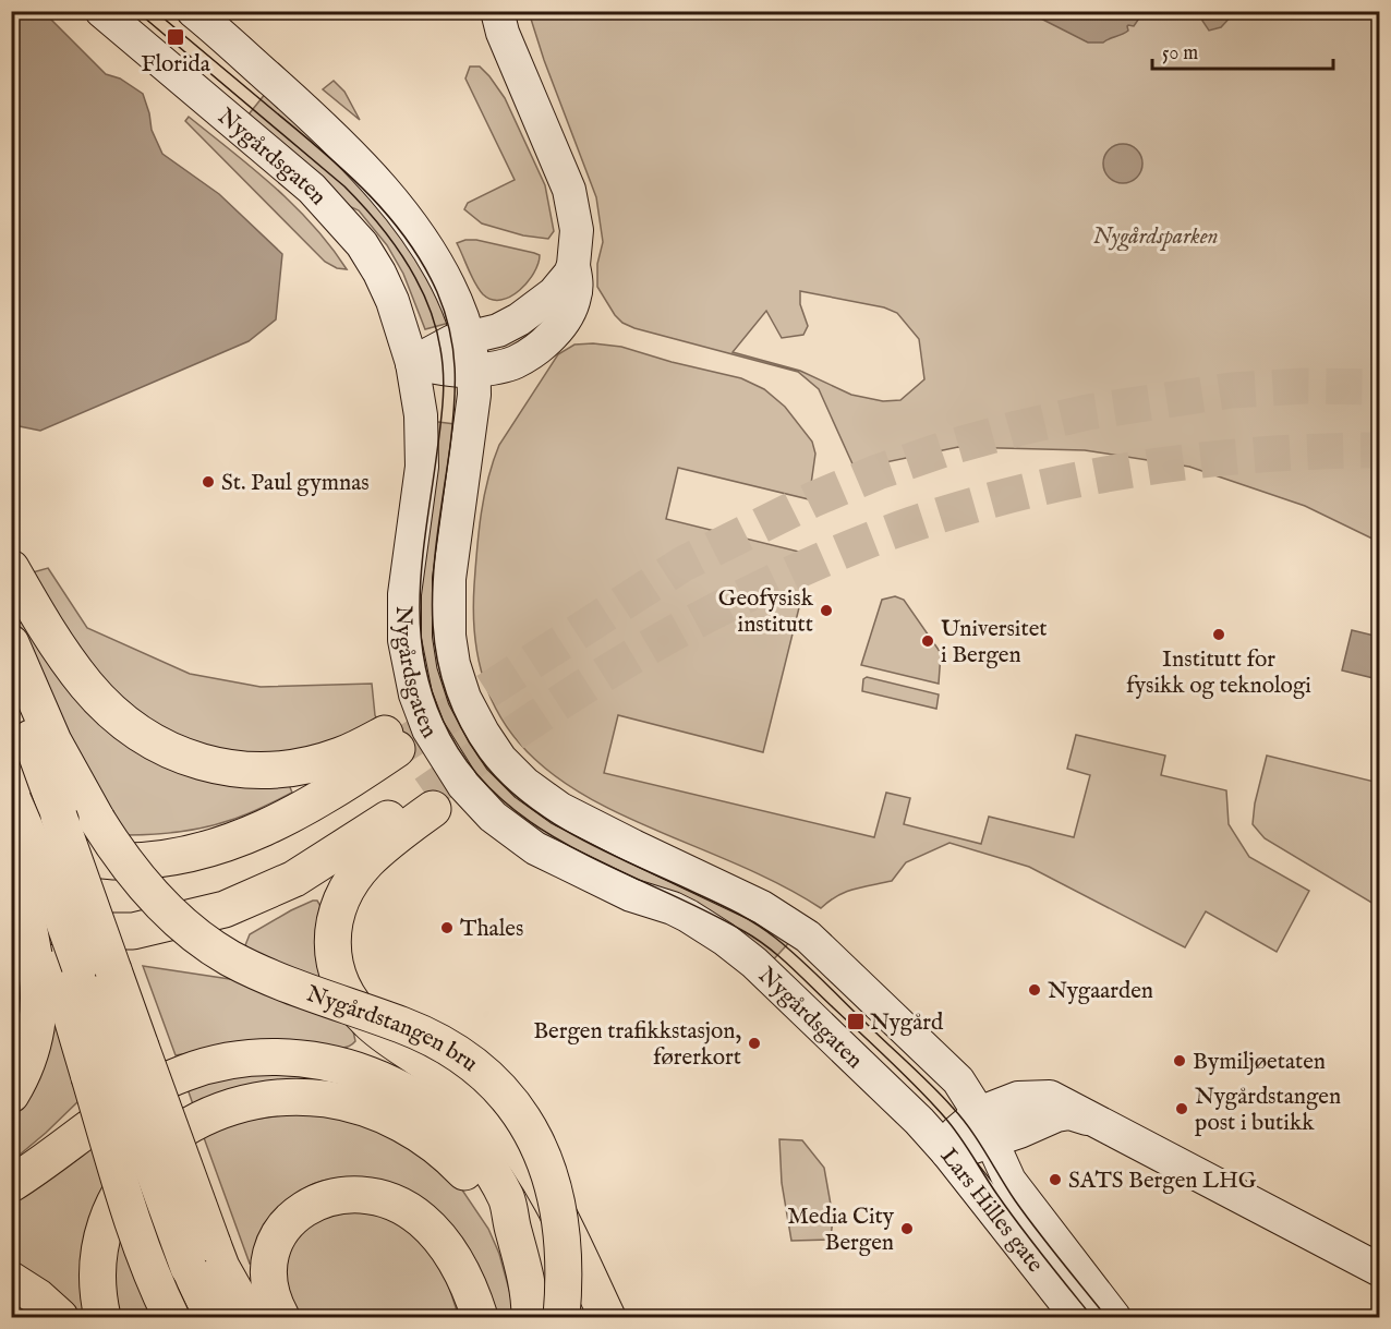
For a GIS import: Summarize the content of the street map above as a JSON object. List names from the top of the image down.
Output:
{
  "streets": {
    "highway": ["Nygårdstangen bru"],
    "main road": ["Nygårdsgaten", "Lars Hilles gate"]
  },
  "crossings": [
    ["Nygårdsgaten", "Lars Hilles gate"]
  ],
  "parks": ["Nygårdsparken"],
  "places": {
    "transit": ["Florida", "Nygård"],
    "other": [
      "St. Paul gymnas",
      "Geofysisk institutt",
      "Institutt for fysikk og teknologi",
      "Universitet i Bergen",
      "Thales",
      "Nygaarden",
      "Bergen trafikkstasjon, førerkort",
      "Bymiljøetaten",
      "Nygårdstangen post i butikk",
      "SATS Bergen LHG",
      "Media City Bergen"
    ]
  },
  "scale_bar": "50 m"
}
